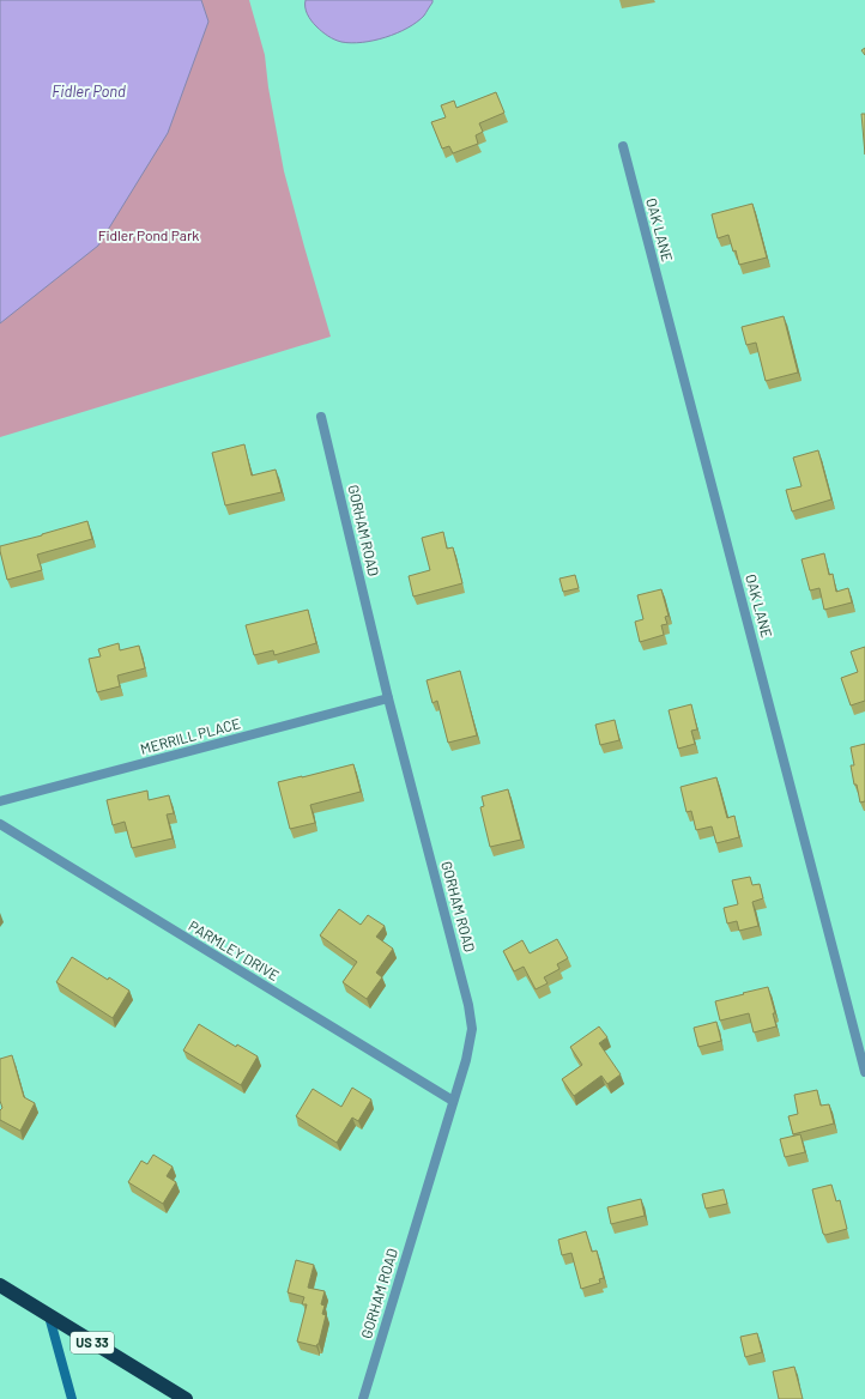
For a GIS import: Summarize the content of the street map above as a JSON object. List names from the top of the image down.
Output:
{
  "streets": {
    "highway": ["US 33"],
    "street": [
      "OAK LANE",
      "GORHAM ROAD",
      "MERRILL PLACE",
      "PARMLEY DRIVE"
    ]
  },
  "crossings": [
    ["GORHAM ROAD", "MERRILL PLACE"],
    ["GORHAM ROAD", "PARMLEY DRIVE"]
  ],
  "water": ["Fidler Pond"],
  "parks": ["Fidler Pond Park"]
}
